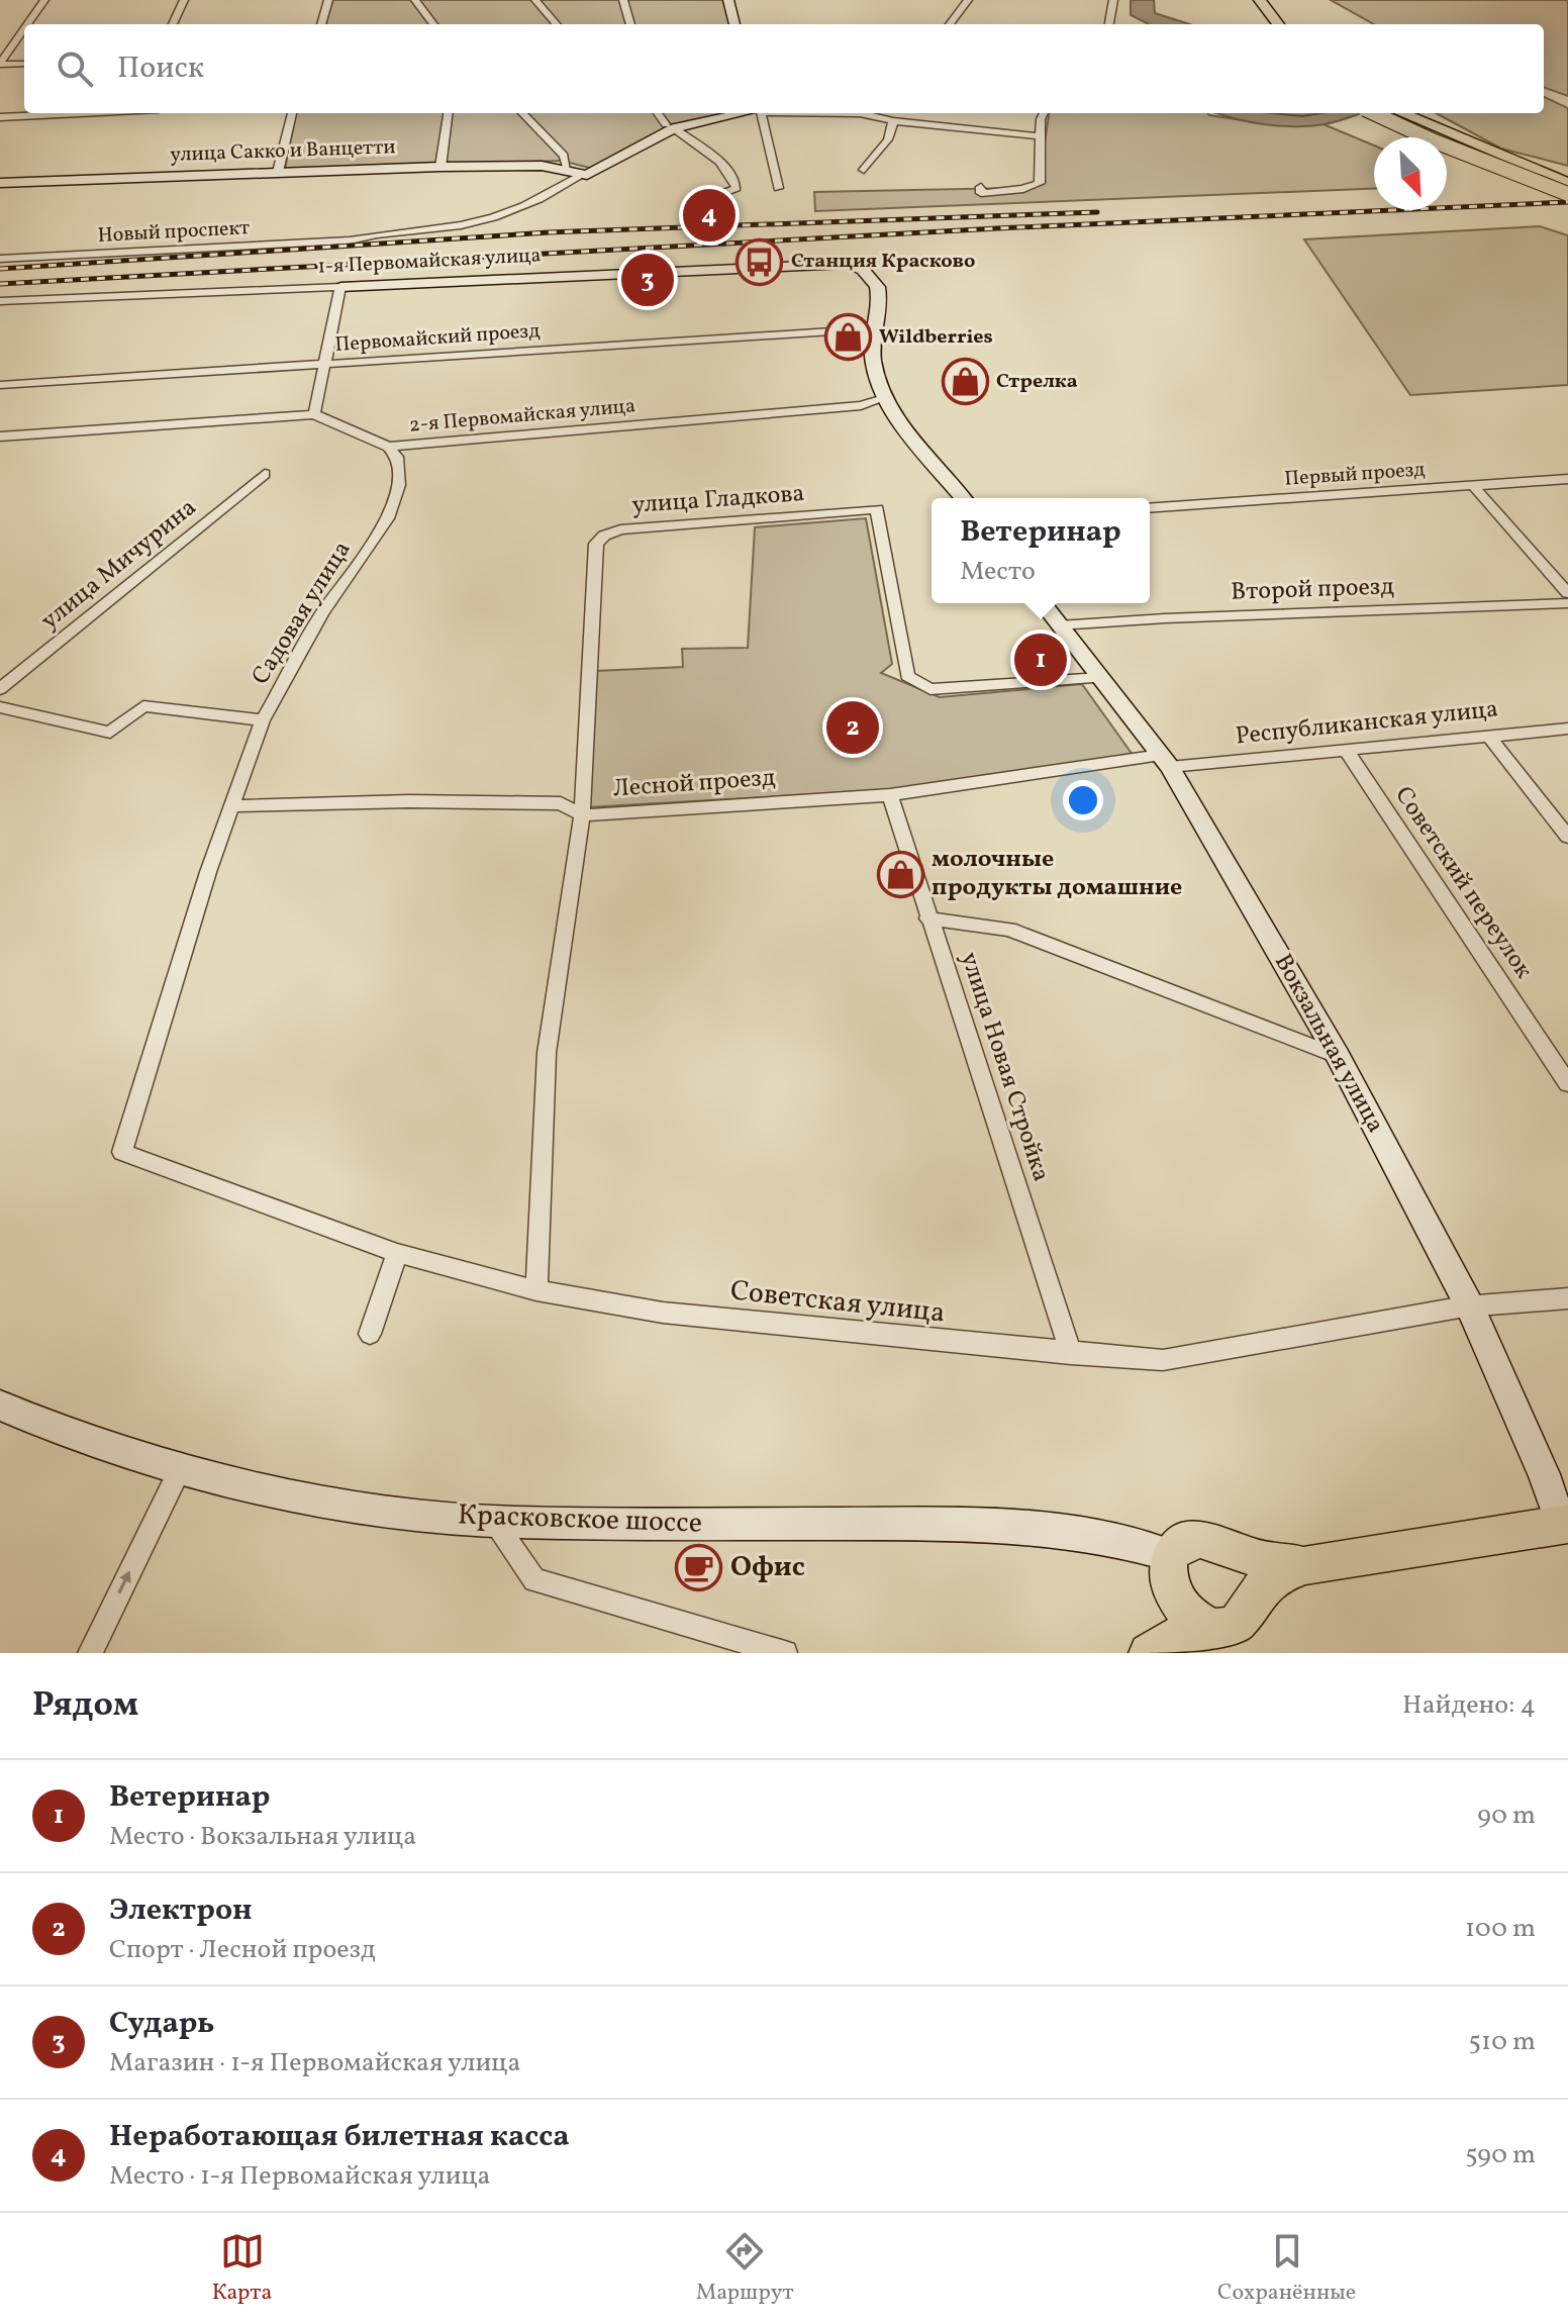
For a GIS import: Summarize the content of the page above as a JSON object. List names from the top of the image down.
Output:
{
  "streets": {
    "street": [
      "улица Сакко и Ванцетти",
      "Новый проспект",
      "1-я Первомайская улица",
      "Первомайский проезд",
      "2-я Первомайская улица",
      "Первый проезд",
      "улица Гладкова",
      "улица Мичурина",
      "Второй проезд",
      "Садовая улица",
      "Республиканская улица",
      "Лесной проезд",
      "Советский переулок",
      "Вокзальная улица",
      "улица Новая Стройка",
      "Советская улица",
      "Красковское шоссе"
    ]
  },
  "crossings": [
    ["1-я Первомайская улица", "Первомайский проезд"],
    ["2-я Первомайская улица", "Садовая улица"],
    ["улица Гладкова", "Лесной проезд"],
    ["улица Гладкова", "Вокзальная улица"],
    ["Второй проезд", "Вокзальная улица"],
    ["Садовая улица", "Лесной проезд"],
    ["Садовая улица", "Советская улица"],
    ["Республиканская улица", "Лесной проезд"],
    ["Республиканская улица", "Советский переулок"],
    ["Республиканская улица", "Вокзальная улица"],
    ["Лесной проезд", "Вокзальная улица"],
    ["Лесной проезд", "улица Новая Стройка"],
    ["Вокзальная улица", "Советская улица"],
    ["улица Новая Стройка", "Советская улица"]
  ],
  "places": {
    "bus stop": ["Станция Красково"],
    "shop": ["Wildberries", "Стрелка", "молочные продукты домашние"],
    "cafe": ["Офис"]
  },
  "north": "bottom right",
  "page": {
    "search": "Поиск",
    "pins": [
      "4",
      "3",
      "1",
      "2"
    ],
    "popup": ["Ветеринар", "Место"],
    "heading": ["Рядом", "Найдено: 4"],
    "list": [
      {
        "mark": "1",
        "name": "Ветеринар",
        "note": "Место · Вокзальная улица",
        "value": "90 m"
      },
      {
        "mark": "2",
        "name": "Электрон",
        "note": "Спорт · Лесной проезд",
        "value": "100 m"
      },
      {
        "mark": "3",
        "name": "Сударь",
        "note": "Магазин · 1-я Первомайская улица",
        "value": "510 m"
      },
      {
        "mark": "4",
        "name": "Неработающая билетная касса",
        "note": "Место · 1-я Первомайская улица",
        "value": "590 m"
      }
    ],
    "nav": ["Карта", "Маршрут", "Сохранённые"]
  }
}
